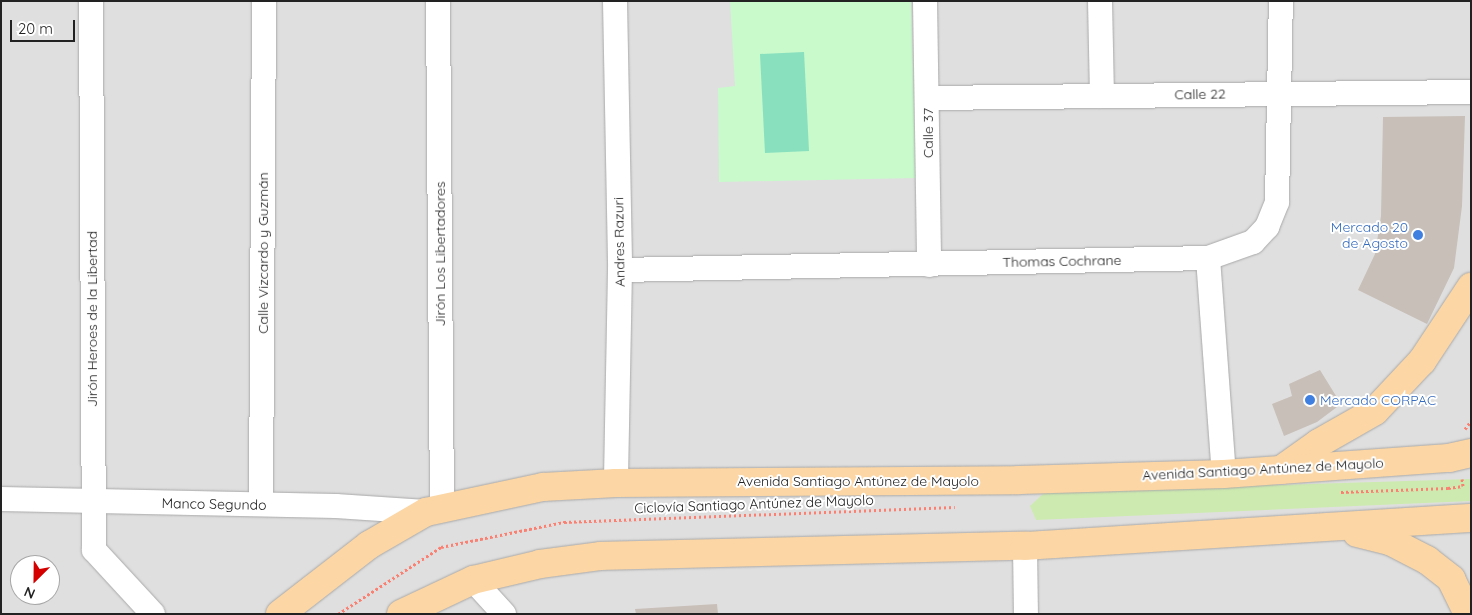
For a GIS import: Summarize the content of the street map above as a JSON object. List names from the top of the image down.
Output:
{
  "streets": {
    "main road": ["Avenida Santiago Antúnez de Mayolo"],
    "street": [
      "Calle 22",
      "Calle 37",
      "Andres Razuri",
      "Calle Vizcardo y Guzmán",
      "Jirón Los Libertadores",
      "Thomas Cochrane",
      "Jirón Heroes de la Libertad",
      "Manco Segundo"
    ],
    "path": ["Ciclovía Santiago Antúnez de Mayolo"]
  },
  "crossings": [
    ["Calle 22", "Calle 37"],
    ["Calle 22", "Thomas Cochrane"],
    ["Calle 37", "Thomas Cochrane"],
    ["Andres Razuri", "Thomas Cochrane"],
    ["Andres Razuri", "Avenida Santiago Antúnez de Mayolo"],
    ["Calle Vizcardo y Guzmán", "Manco Segundo"],
    ["Jirón Los Libertadores", "Avenida Santiago Antúnez de Mayolo"],
    ["Jirón Los Libertadores", "Manco Segundo"],
    ["Jirón Heroes de la Libertad", "Manco Segundo"],
    ["Avenida Santiago Antúnez de Mayolo", "Manco Segundo"]
  ],
  "places": ["Mercado 20 de Agosto", "Mercado CORPAC"],
  "scale_bar": "20 m",
  "north": "bottom left"
}
